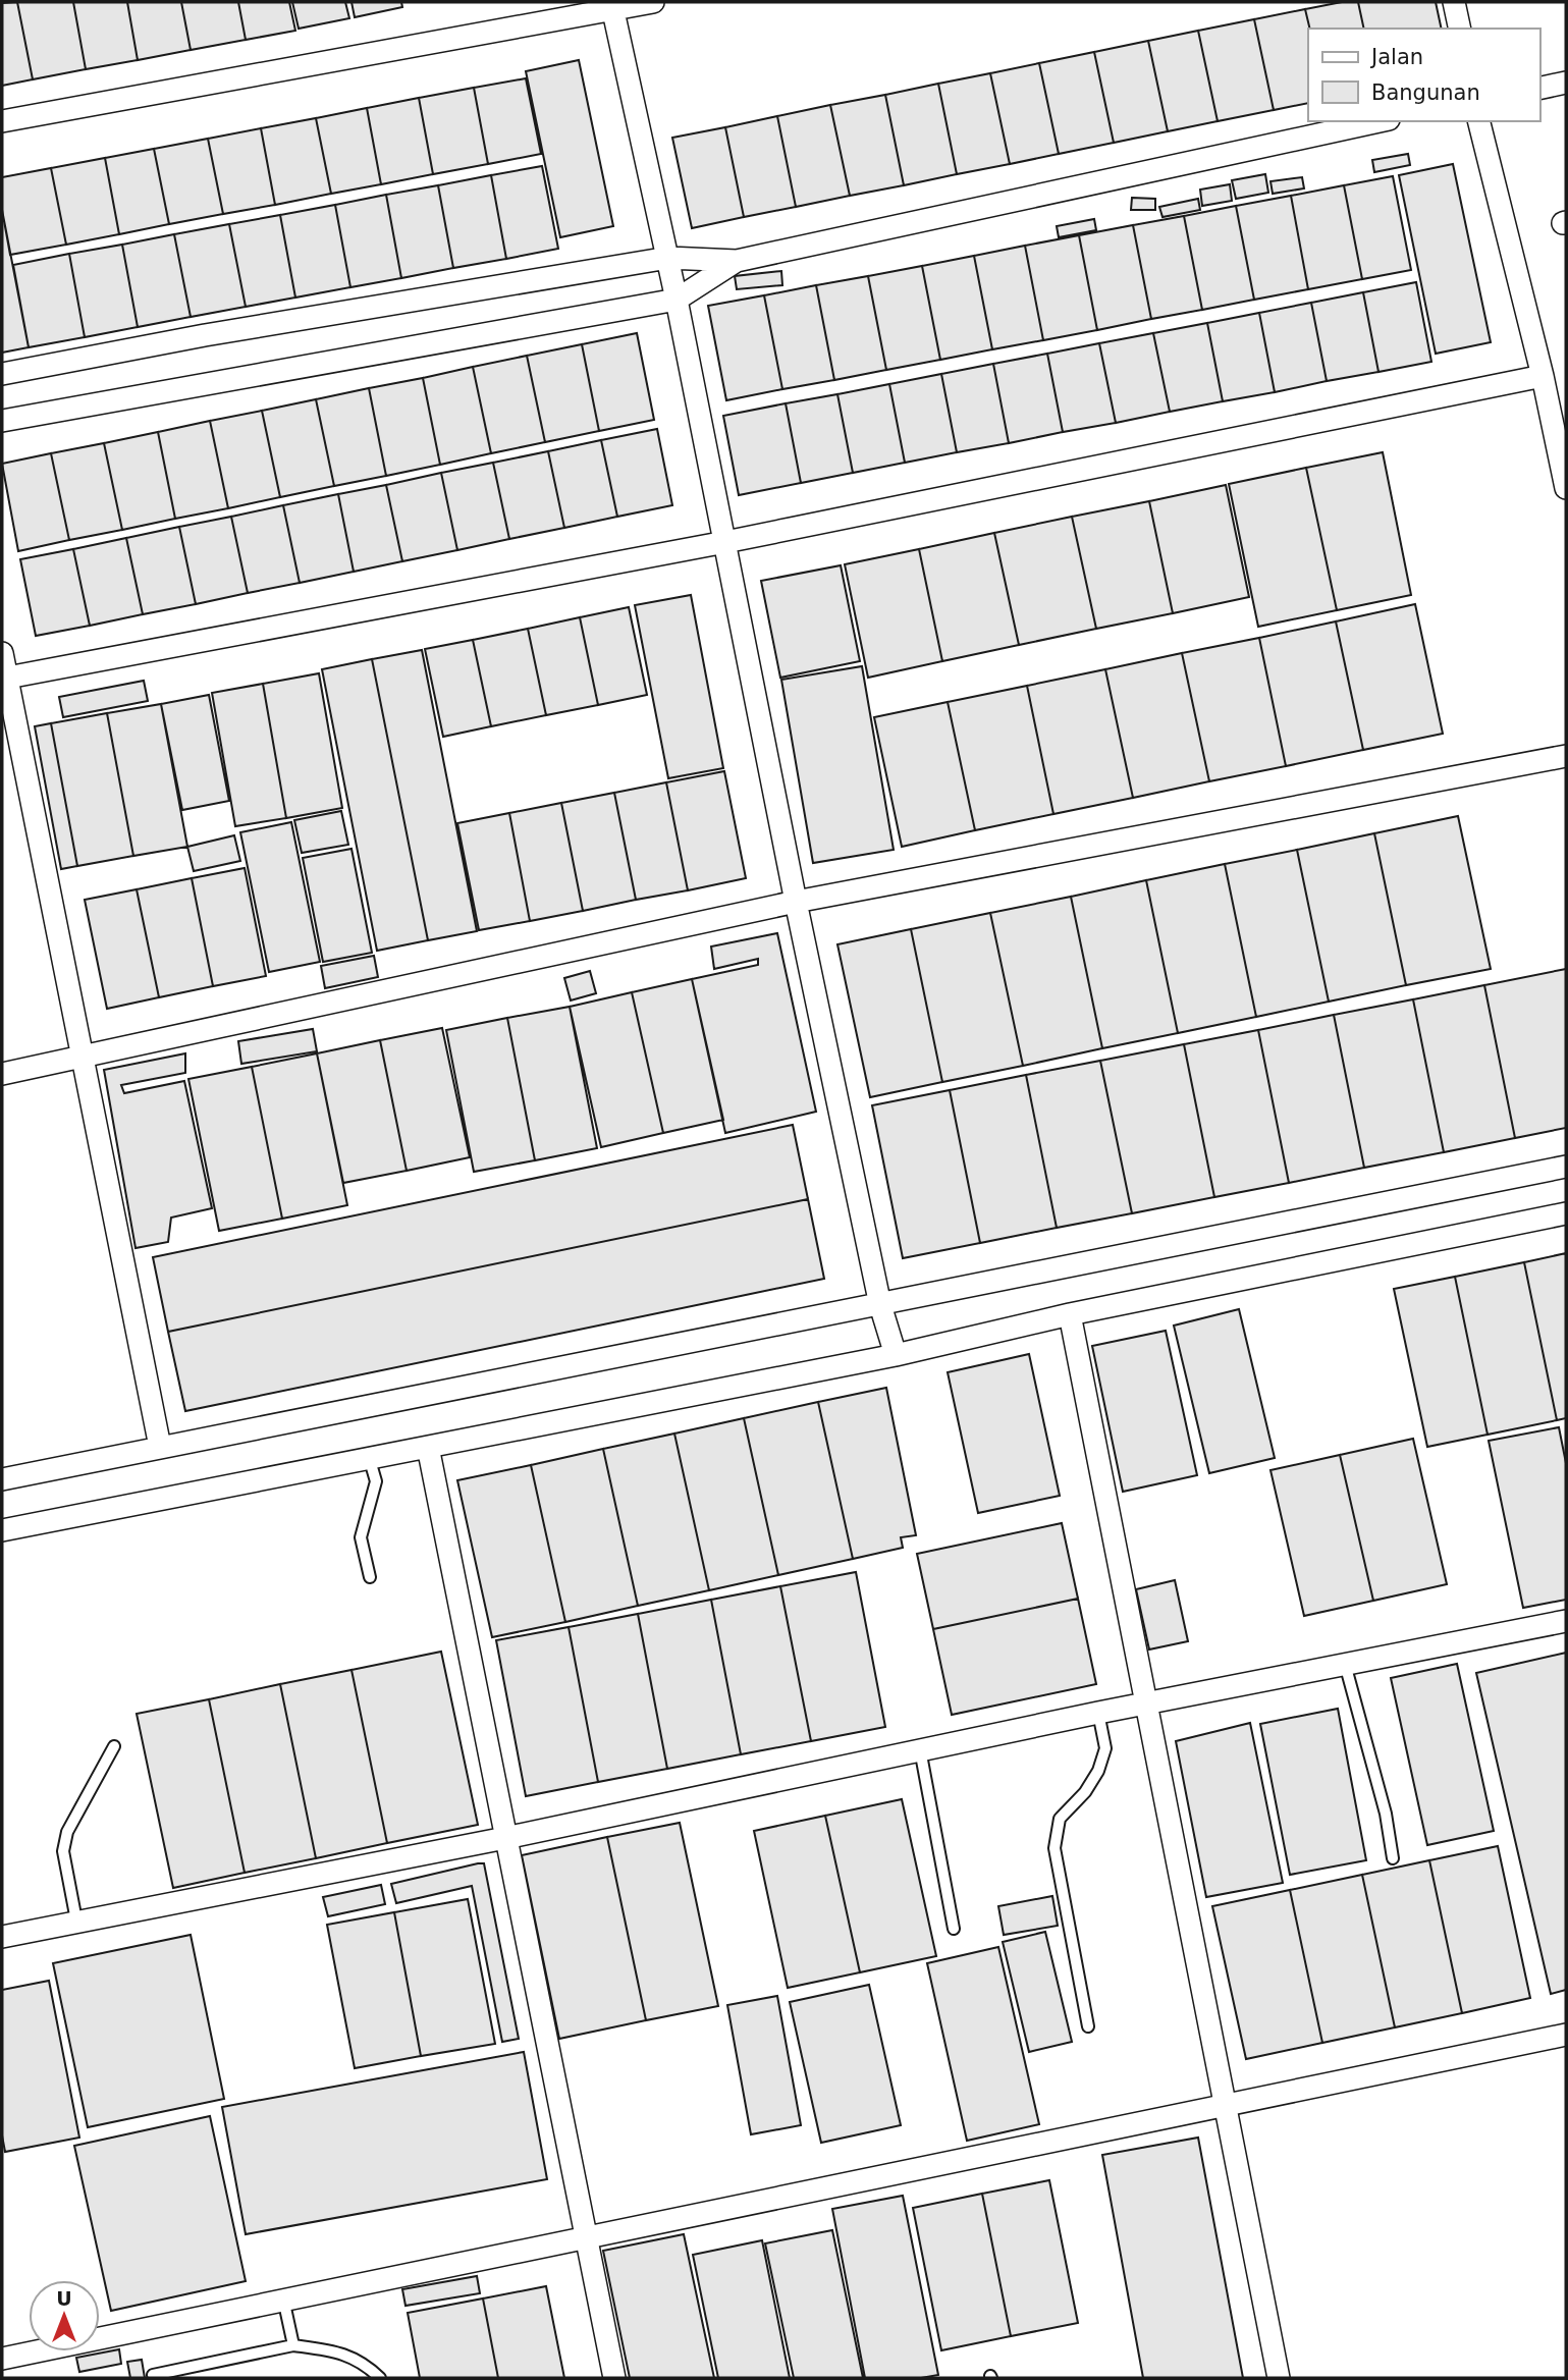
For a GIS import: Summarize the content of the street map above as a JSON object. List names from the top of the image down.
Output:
{
  "legend": ["Jalan", "Bangunan"],
  "north": "top"
}
